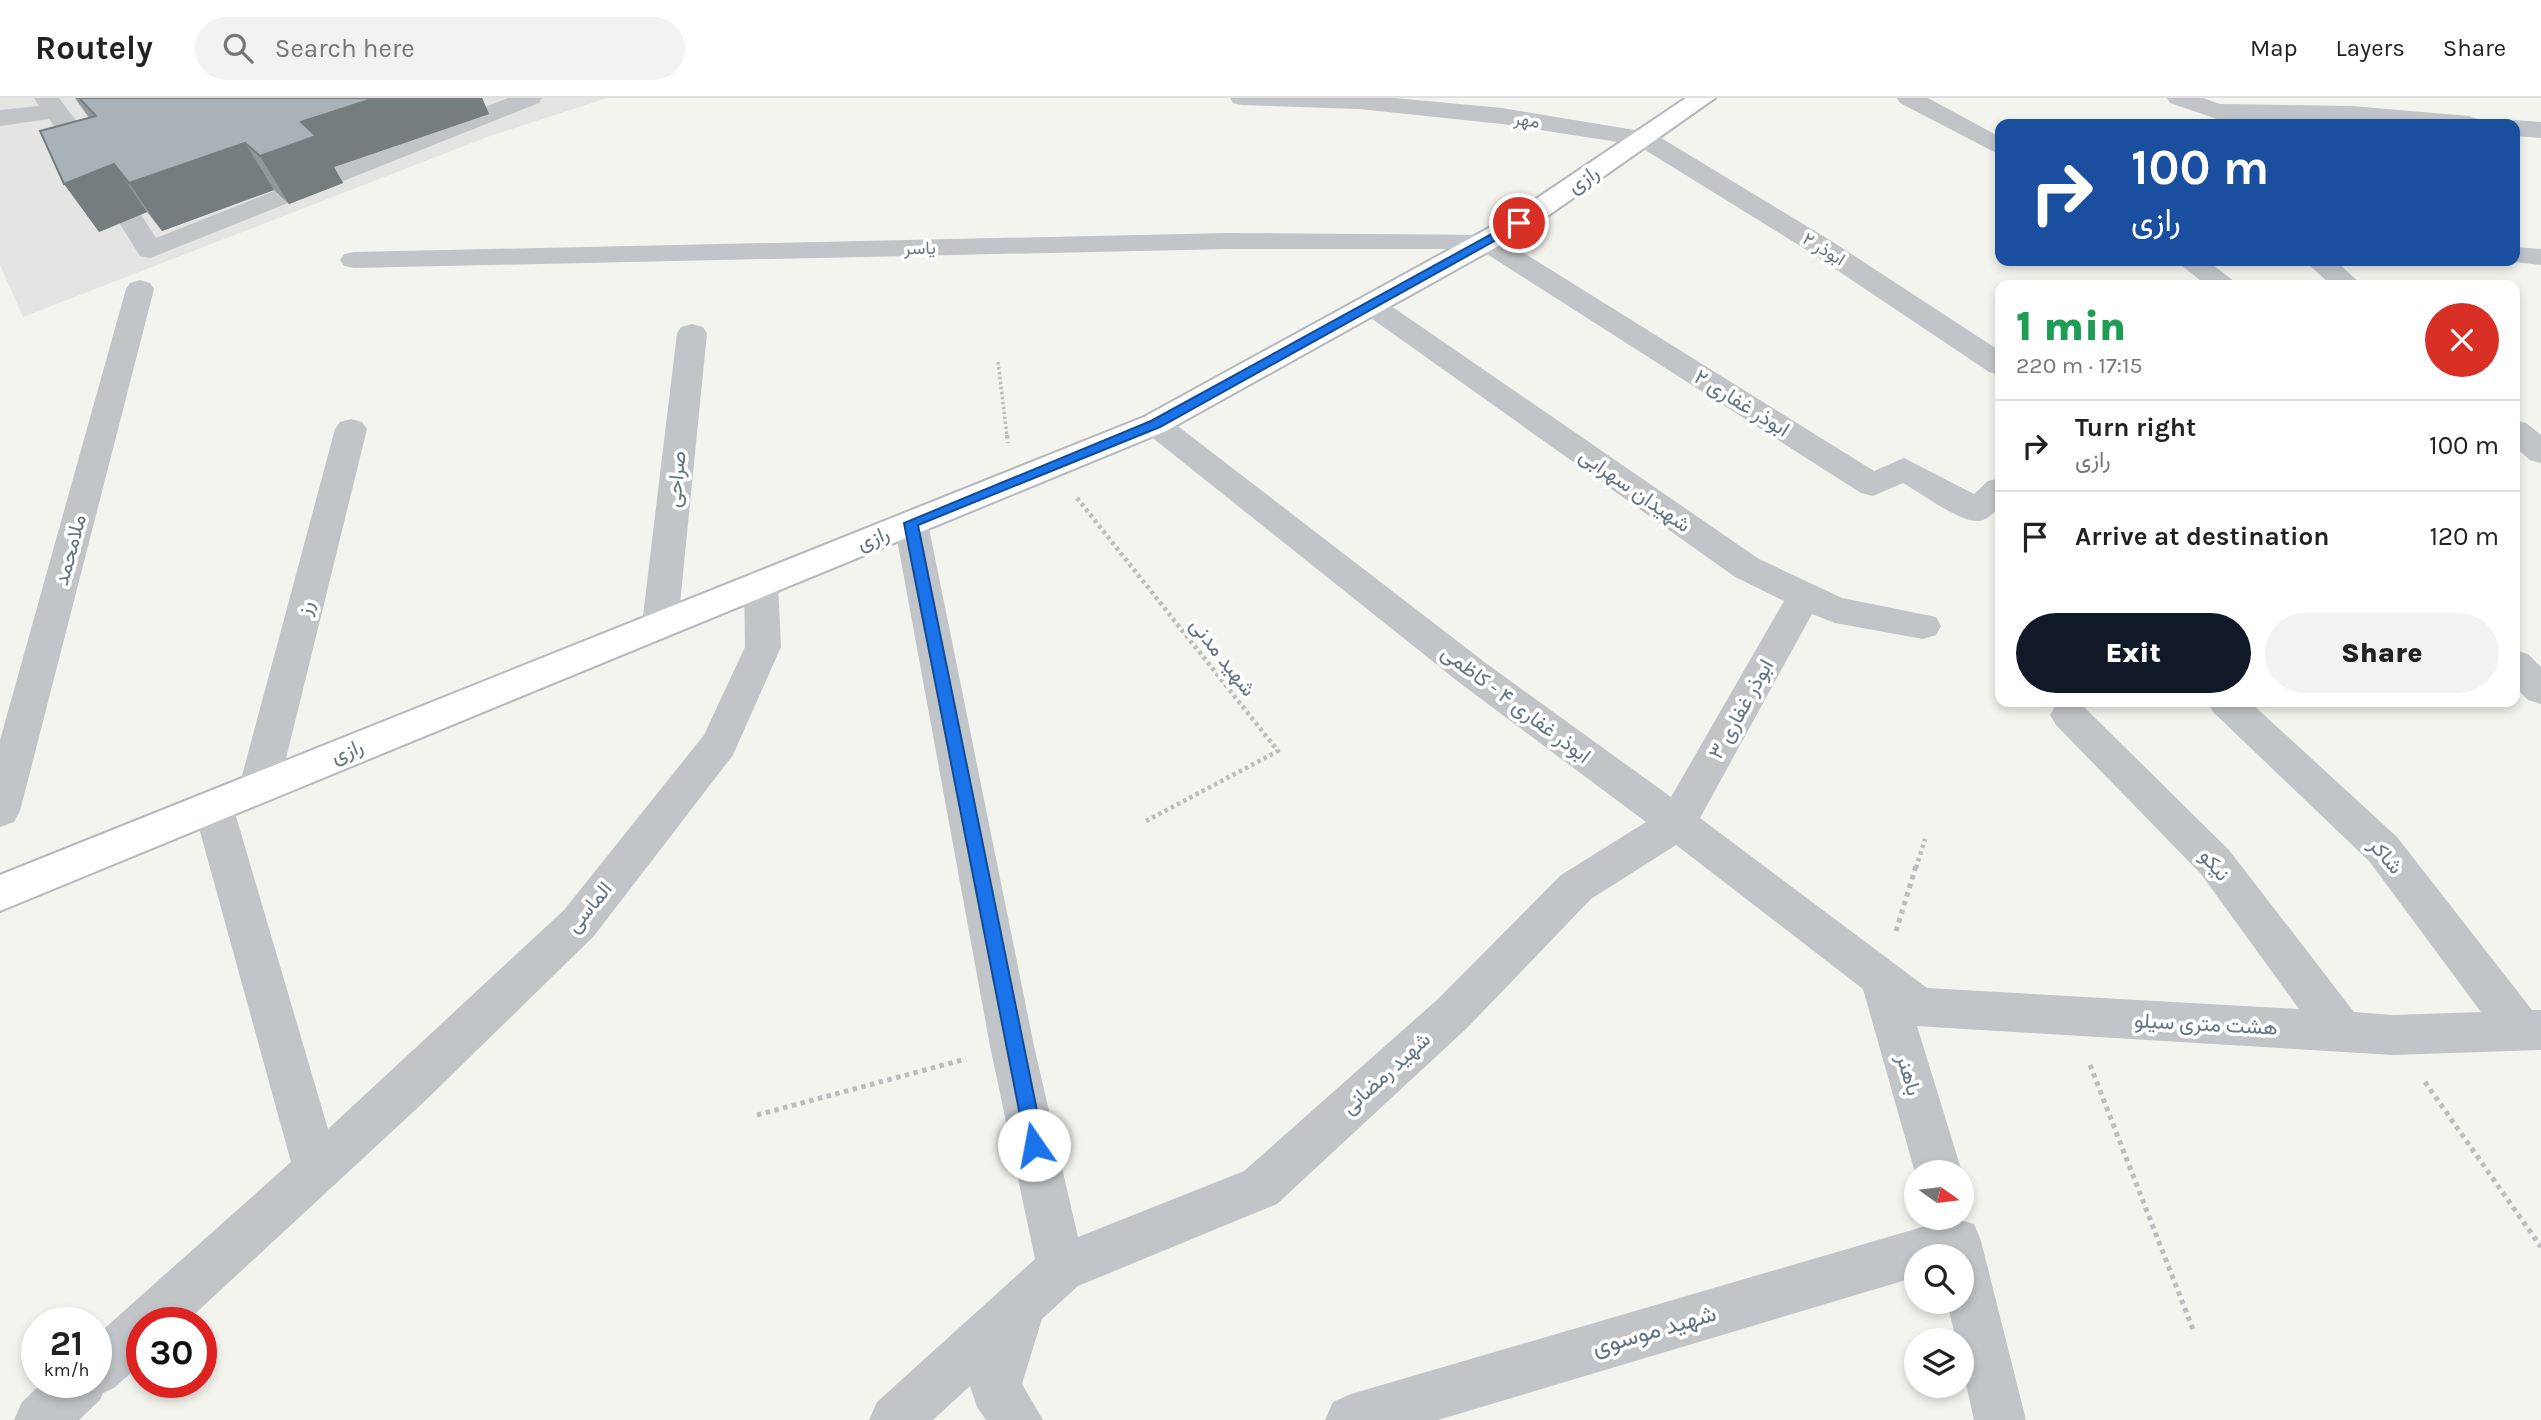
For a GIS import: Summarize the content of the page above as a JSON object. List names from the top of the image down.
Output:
{
  "streets": {
    "main road": ["رازی"],
    "street": [
      "مهر",
      "یاسر",
      "ابوذر ۲",
      "ابوذر غفاری ۲",
      "صراحی",
      "شهیدان سهرابی",
      "ملامحمد",
      "رز",
      "ابوذر غفاری ۴ - کاظمی",
      "ابوذر غفاری ۳",
      "شاکر",
      "نیکو",
      "الماسی",
      "هشت متری سیلو",
      "شهید رمضانی",
      "باهنر",
      "شهید موسوی"
    ],
    "path": ["شهید مدنی"]
  },
  "crossings": [
    ["مهر", "رازی"],
    ["مهر", "ابوذر ۲"],
    ["رازی", "یاسر"],
    ["رازی", "ابوذر ۲"],
    ["رازی", "ابوذر غفاری ۲"],
    ["رازی", "صراحی"],
    ["رازی", "شهیدان سهرابی"],
    ["رازی", "رز"],
    ["رازی", "شهید مدنی"],
    ["رازی", "ابوذر غفاری ۴ - کاظمی"],
    ["رازی", "الماسی"],
    ["یاسر", "ابوذر غفاری ۲"],
    ["شهیدان سهرابی", "ابوذر غفاری ۳"],
    ["ابوذر غفاری ۴ - کاظمی", "ابوذر غفاری ۳"],
    ["ابوذر غفاری ۴ - کاظمی", "هشت متری سیلو"],
    ["ابوذر غفاری ۴ - کاظمی", "شهید رمضانی"],
    ["ابوذر غفاری ۴ - کاظمی", "باهنر"],
    ["ابوذر غفاری ۳", "شهید رمضانی"],
    ["شاکر", "هشت متری سیلو"],
    ["نیکو", "هشت متری سیلو"],
    ["هشت متری سیلو", "باهنر"]
  ],
  "north": "right",
  "page": {
    "header": "Routely",
    "search": "Search here",
    "nav": ["Map", "Layers", "Share"],
    "turn": ["100 m", "رازی"],
    "heading": ["1 min", "220 m · 17:15"],
    "list": [
      {
        "name": "Turn right",
        "note": "رازی",
        "value": "100 m"
      },
      {
        "name": "Arrive at destination",
        "value": "120 m"
      }
    ],
    "buttons": ["Exit", "Share"],
    "speed": "21 km/h",
    "limit": "30"
  }
}
